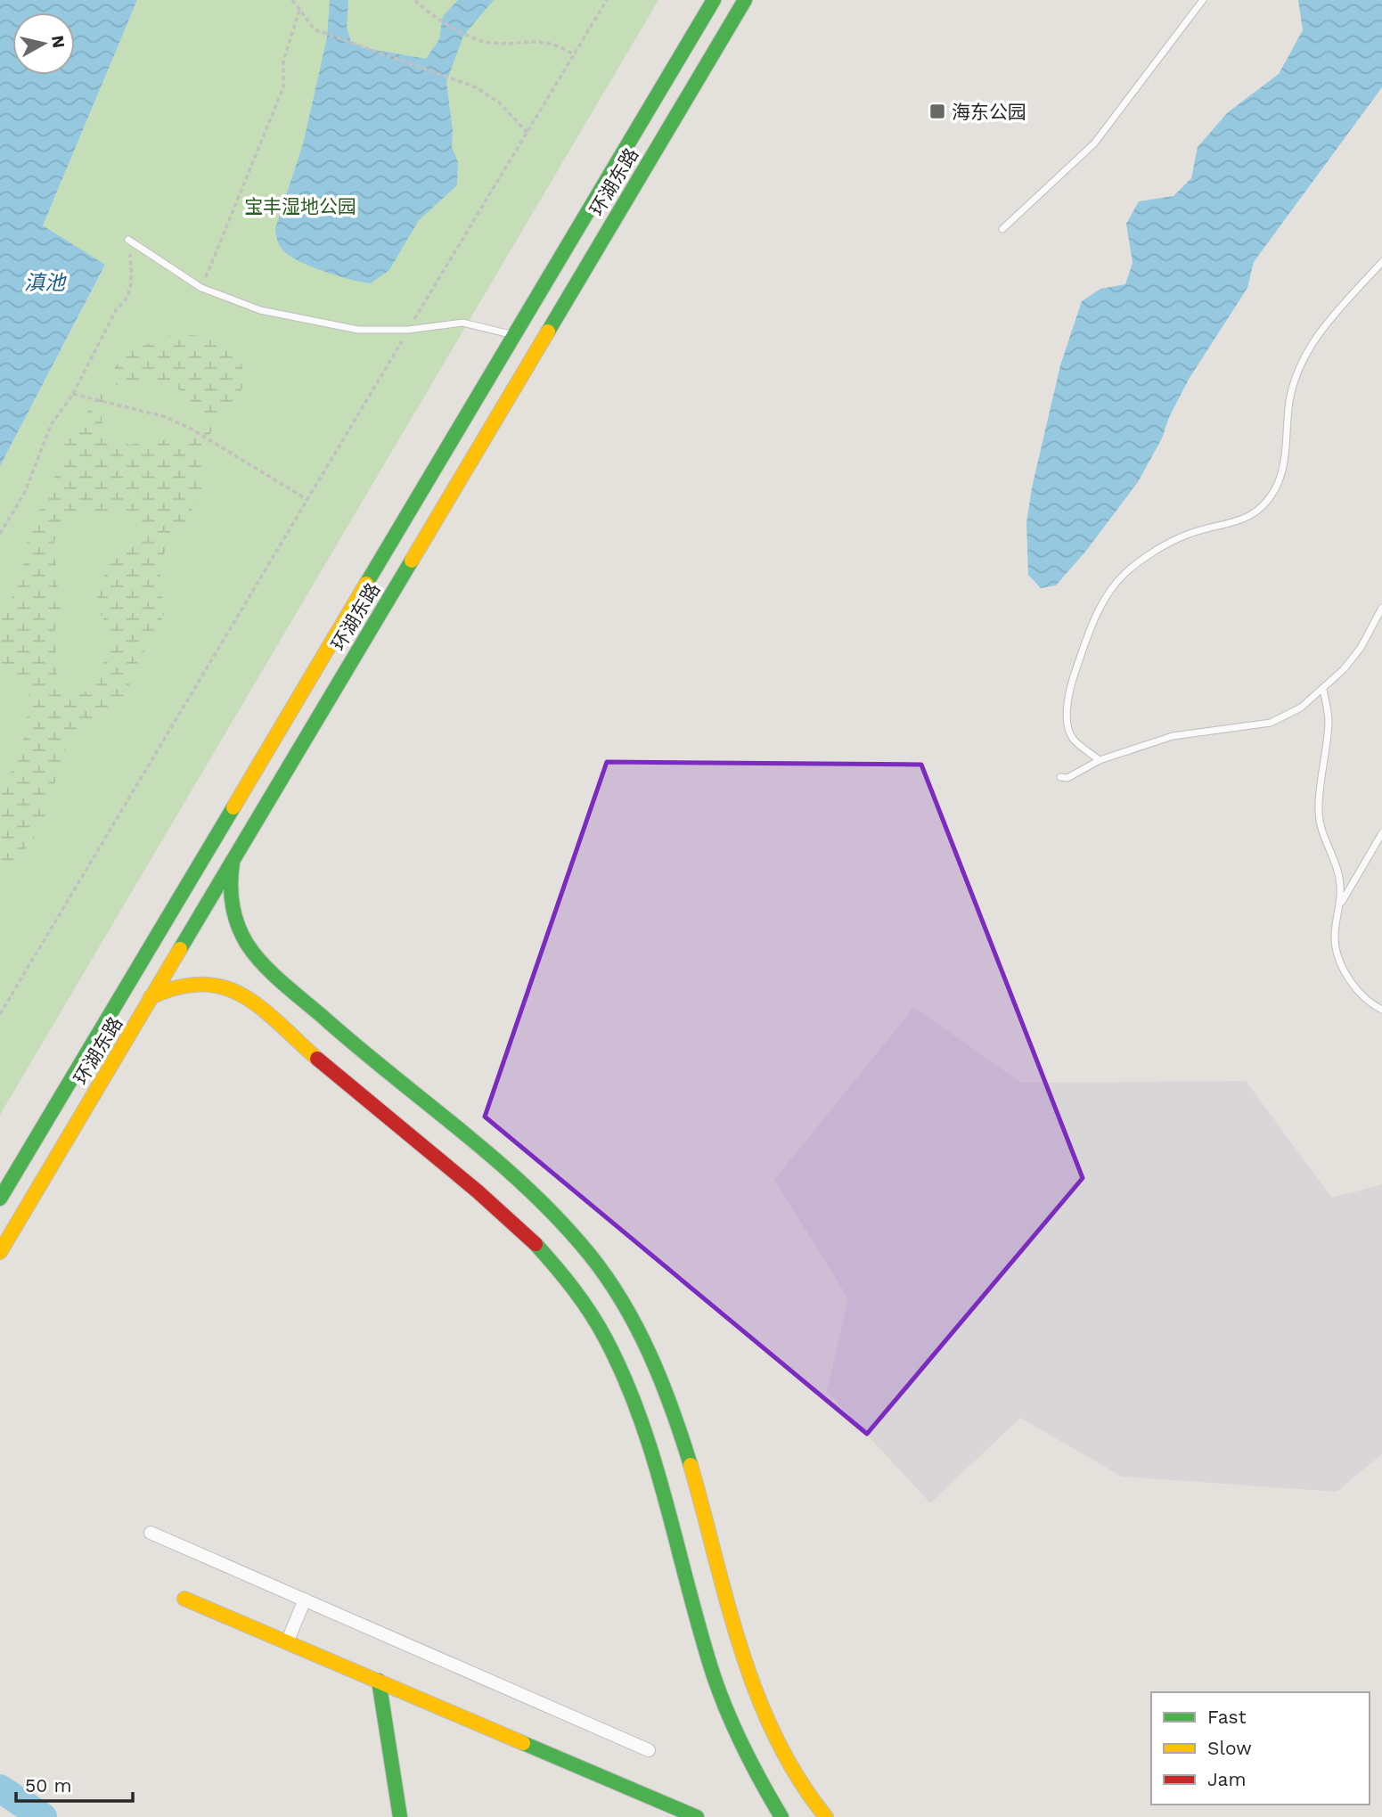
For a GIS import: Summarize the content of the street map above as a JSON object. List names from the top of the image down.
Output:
{
  "streets": {
    "main road": ["环湖东路"]
  },
  "water": ["滇池"],
  "parks": ["宝丰湿地公园"],
  "places": {
    "transit": ["海东公园"]
  },
  "legend": ["Fast", "Slow", "Jam"],
  "scale_bar": "50 m",
  "north": "right"
}
